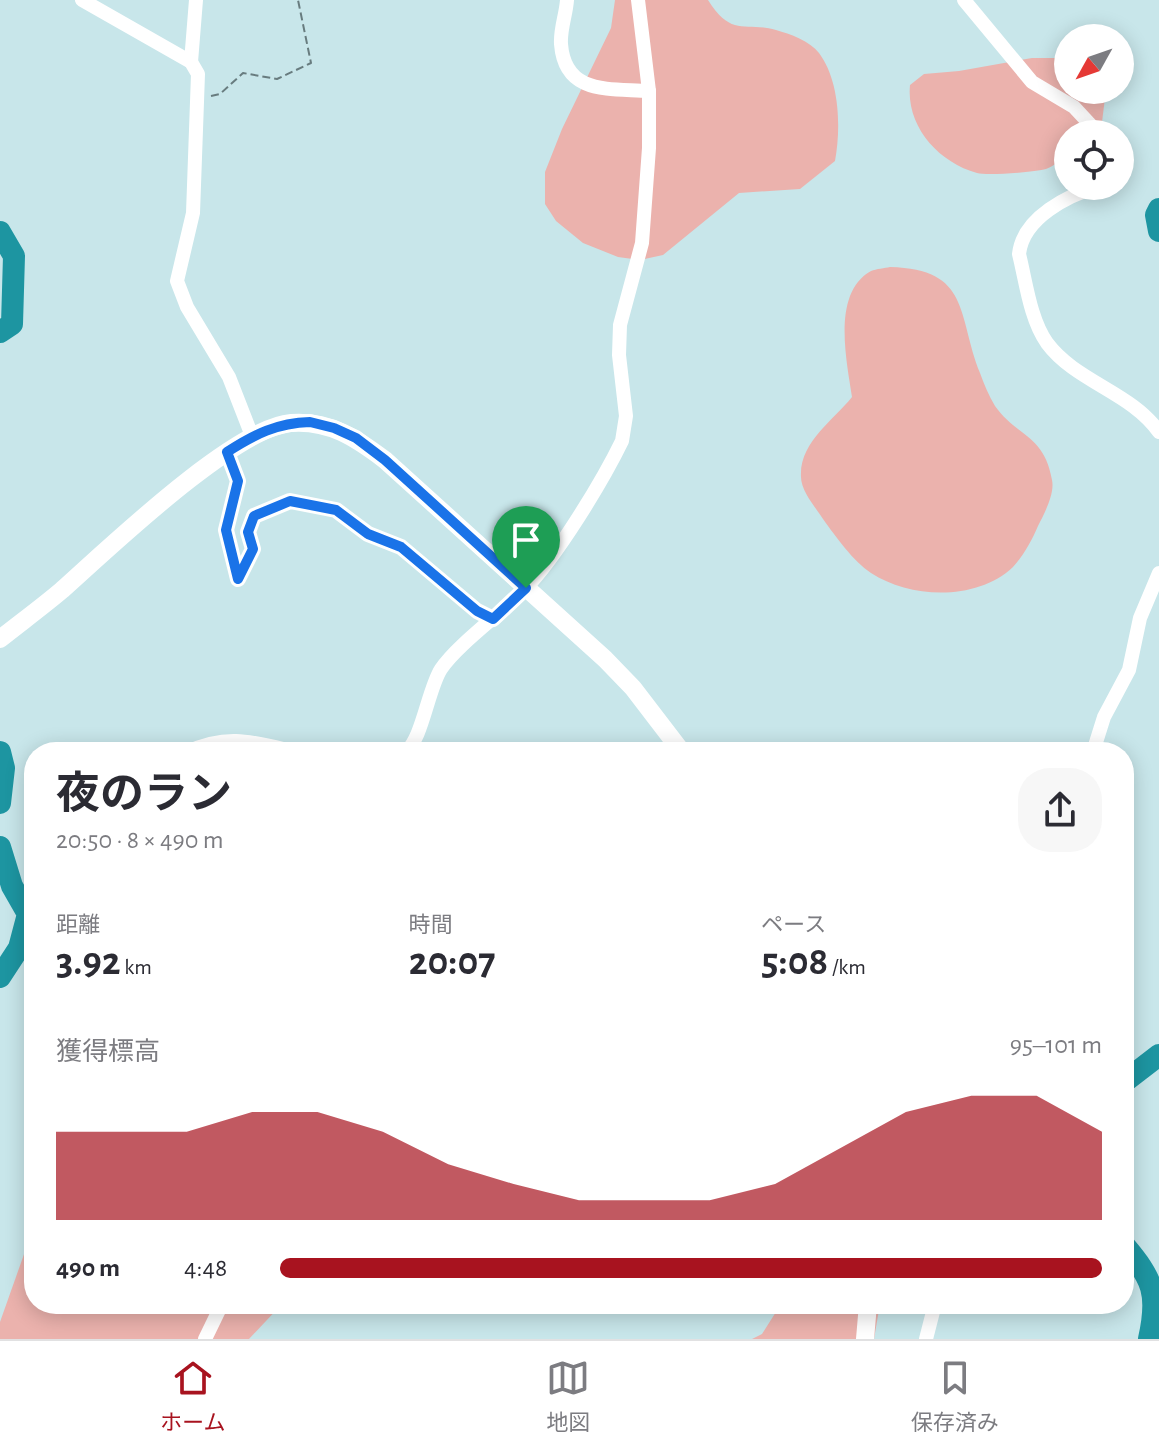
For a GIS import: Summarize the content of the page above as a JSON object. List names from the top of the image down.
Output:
{
  "north": "bottom left",
  "page": {
    "heading": ["夜のラン", "20:50 · 8 × 490 m"],
    "stats": [
      ["距離", "3.92 km"],
      ["時間", "20:07"],
      ["ペース", "5:08 /km"]
    ],
    "chart": ["獲得標高", "95–101 m"],
    "list": [
      {
        "name": "490 m",
        "note": "4:48"
      }
    ],
    "tabs": ["ホーム", "地図", "保存済み"]
  }
}
